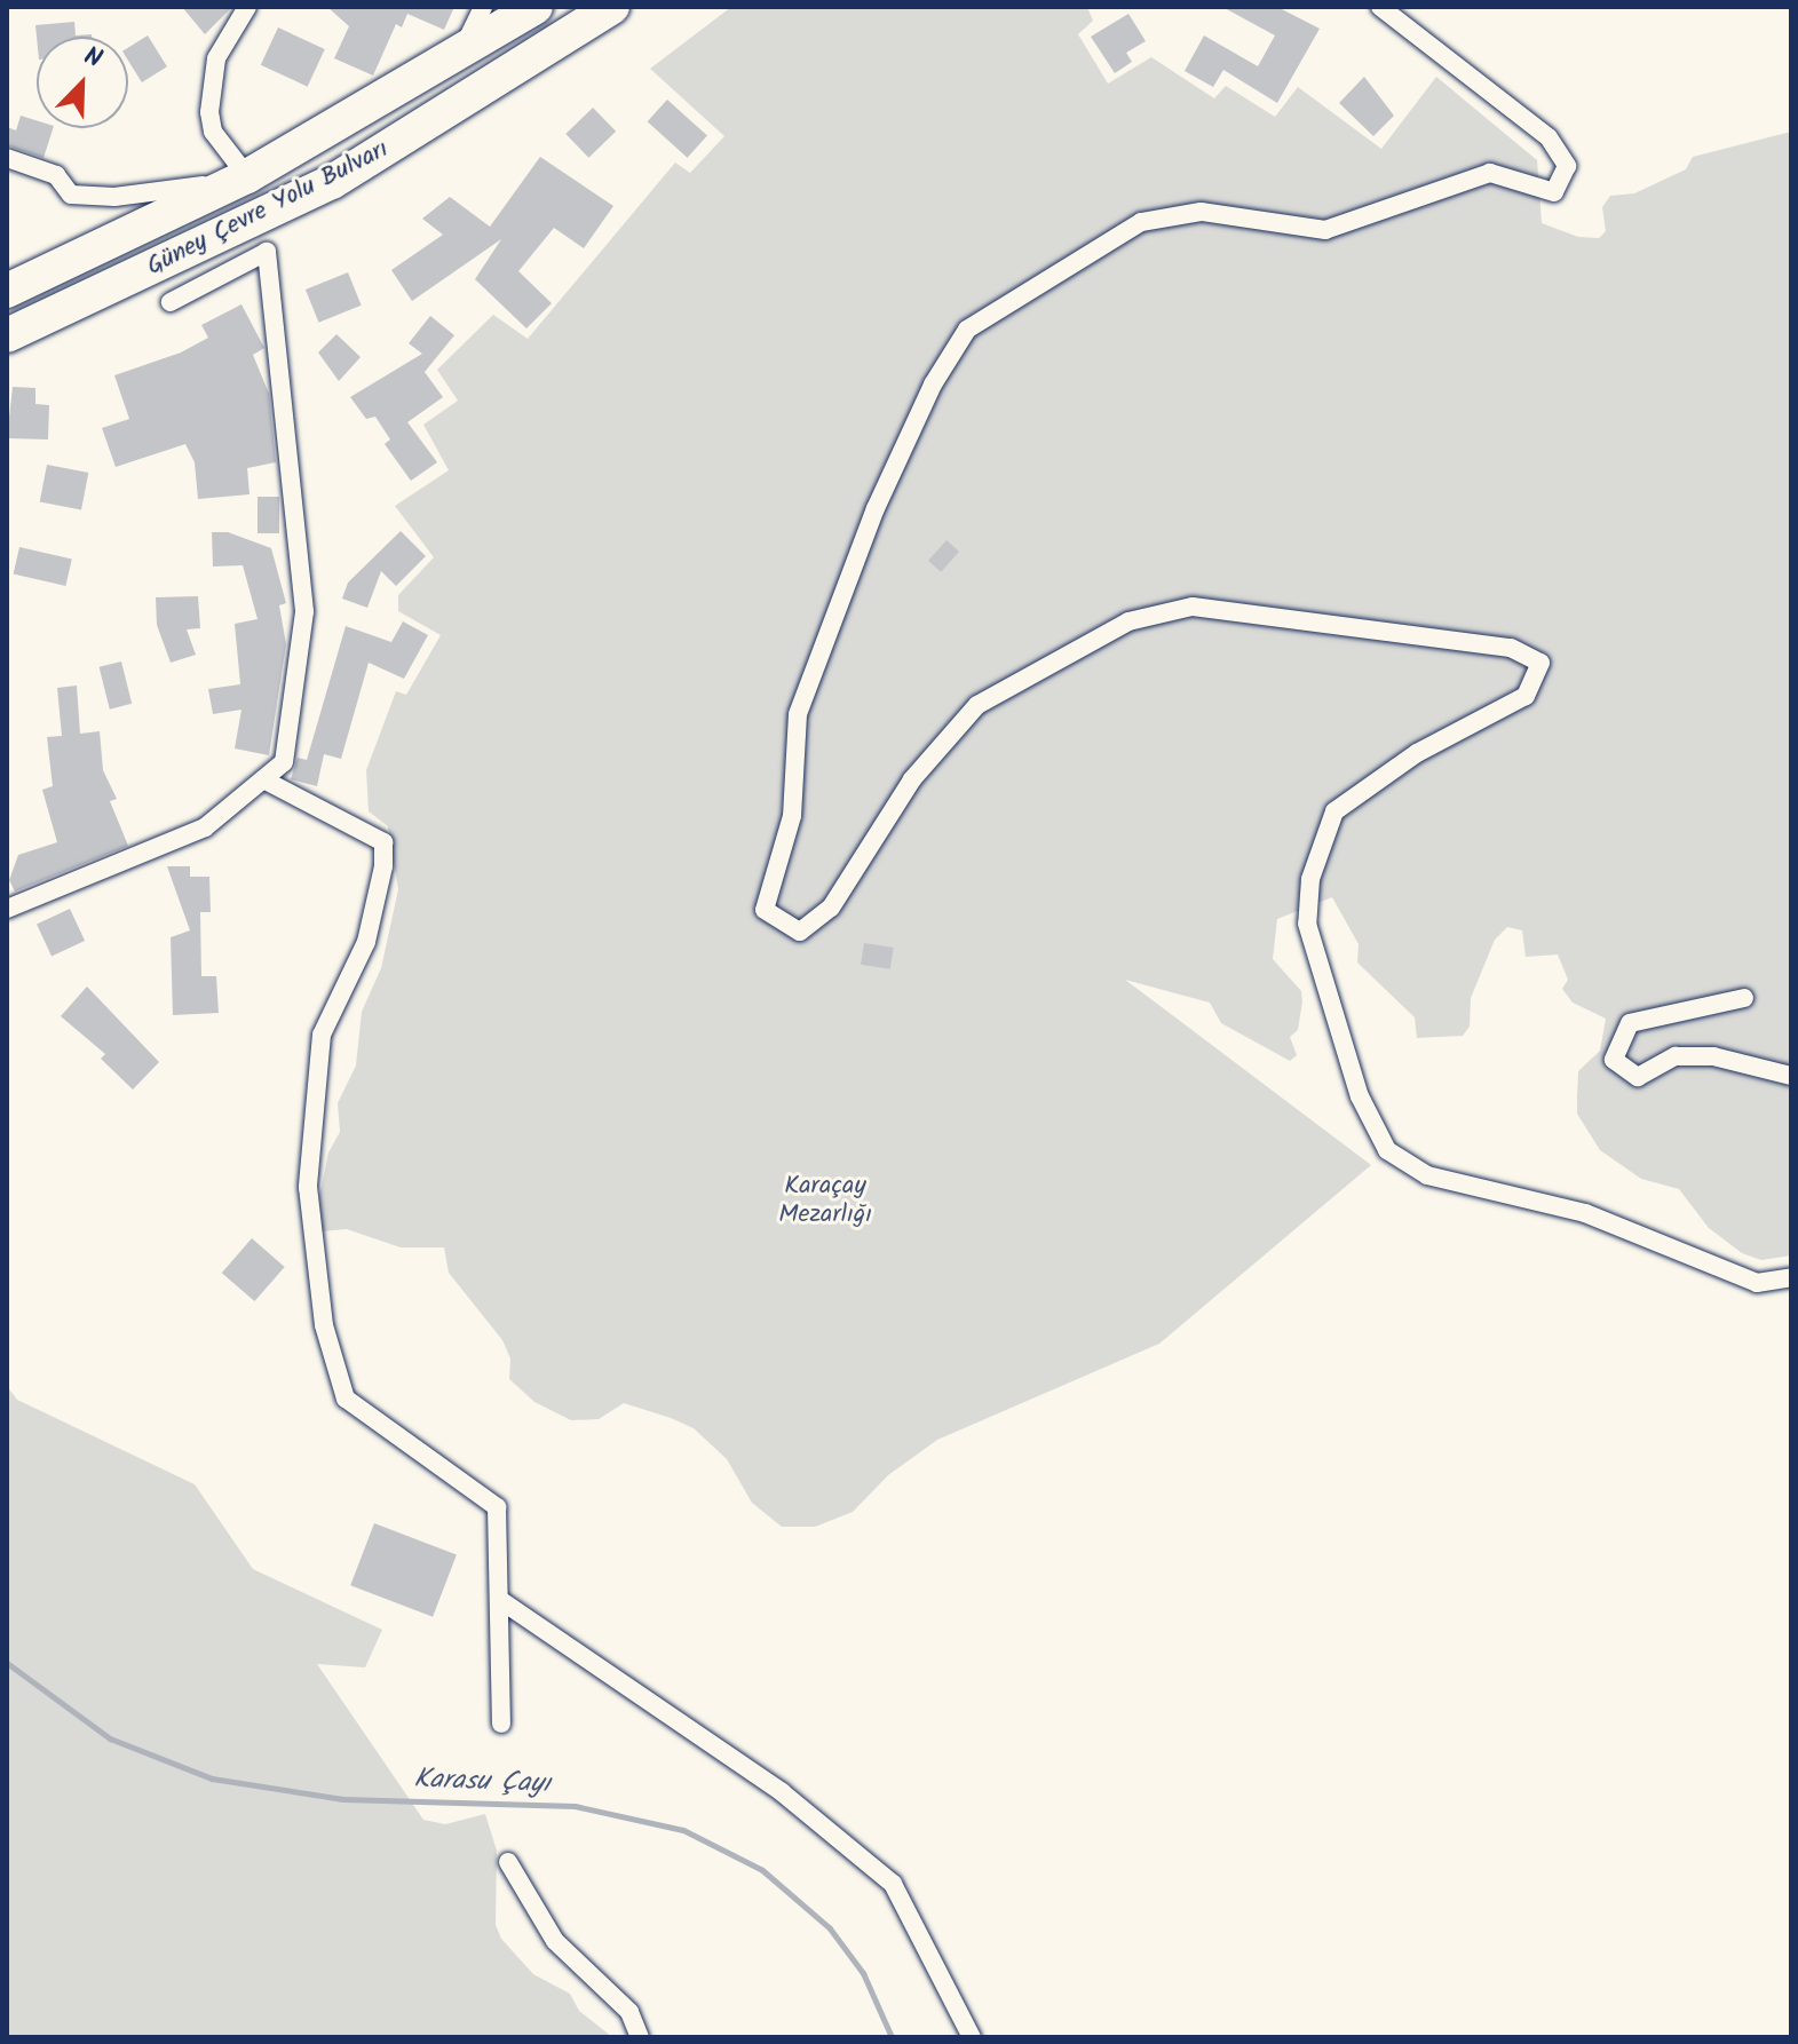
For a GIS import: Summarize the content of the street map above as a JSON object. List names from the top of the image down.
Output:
{
  "streets": {
    "highway": ["Güney Çevre Yolu Bulvarı"]
  },
  "water": ["Karasu Çayı"],
  "parks": ["Karaçay Mezarlığı"],
  "north": "top right"
}
